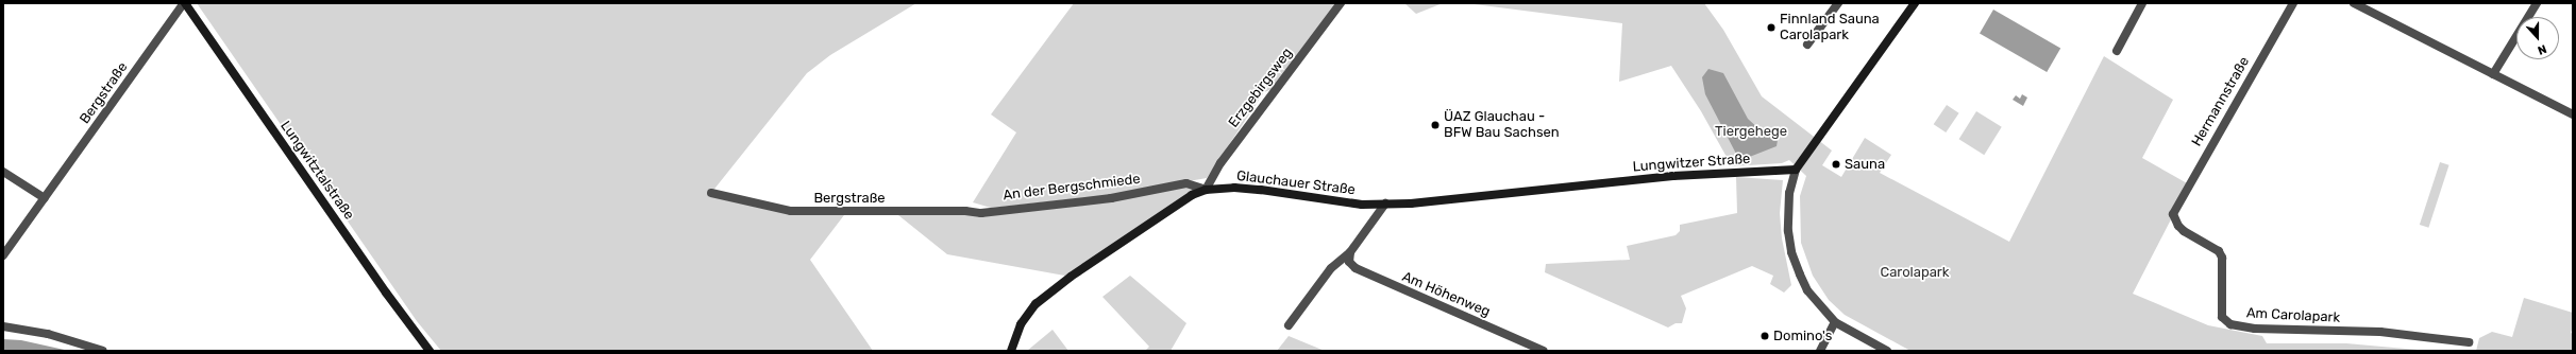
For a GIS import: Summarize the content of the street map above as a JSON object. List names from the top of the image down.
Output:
{
  "streets": {
    "street": [
      "Erzgebirgsweg",
      "Bergstraße",
      "Hermannstraße",
      "Lungwitzer Straße",
      "Lungwitztalstraße",
      "Glauchauer Straße",
      "An der Bergschmiede",
      "Am Höhenweg",
      "Am Carolapark"
    ]
  },
  "crossings": [
    ["Erzgebirgsweg", "Glauchauer Straße"],
    ["Erzgebirgsweg", "An der Bergschmiede"],
    ["Bergstraße", "Lungwitztalstraße"],
    ["Bergstraße", "An der Bergschmiede"],
    ["Hermannstraße", "Am Carolapark"],
    ["Lungwitzer Straße", "Glauchauer Straße"],
    ["Glauchauer Straße", "An der Bergschmiede"]
  ],
  "parks": ["Tiergehege", "Carolapark"],
  "places": [
    "Finnland Sauna Carolapark",
    "ÜAZ Glauchau - BFW Bau Sachsen",
    "Sauna",
    "Domino's"
  ],
  "north": "bottom"
}
